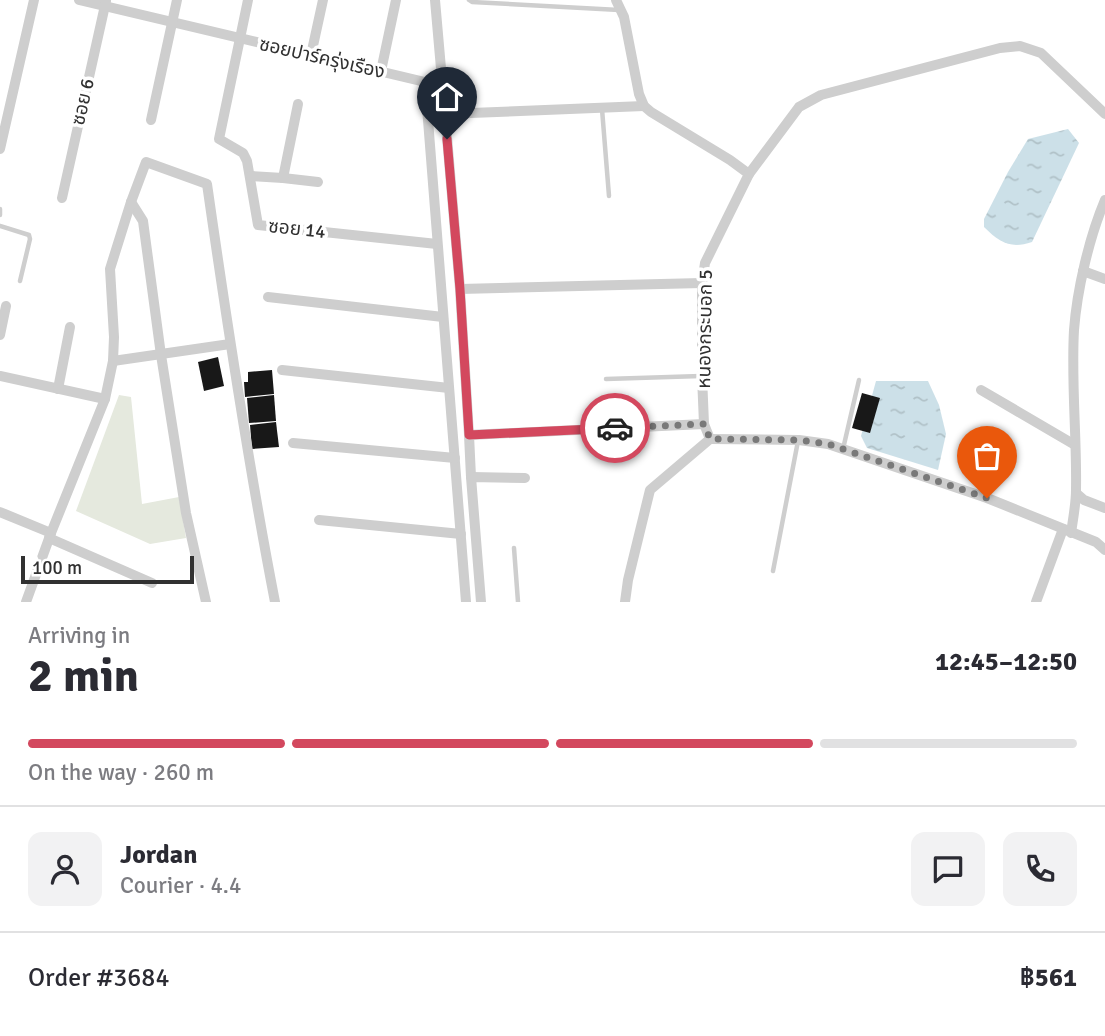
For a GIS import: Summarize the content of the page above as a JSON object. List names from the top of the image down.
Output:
{
  "streets": {
    "street": [
      "ซอยปาร์ครุ่งเรือง",
      "ซอย 6",
      "ซอย 14",
      "หนองกระบอก 5"
    ]
  },
  "crossings": [
    ["ซอยปาร์ครุ่งเรือง", "ซอย 6"],
    ["ซอยปาร์ครุ่งเรือง", "ซอย 14"]
  ],
  "scale_bar": "100 m",
  "page": {
    "scale": "100 m",
    "heading": ["2 min", "Arriving in", "12:45–12:50"],
    "panel": [
      "Jordan",
      "Courier · 4.4",
      "Order #3684",
      "฿561"
    ],
    "bar": "On the way · 260 m"
  }
}
